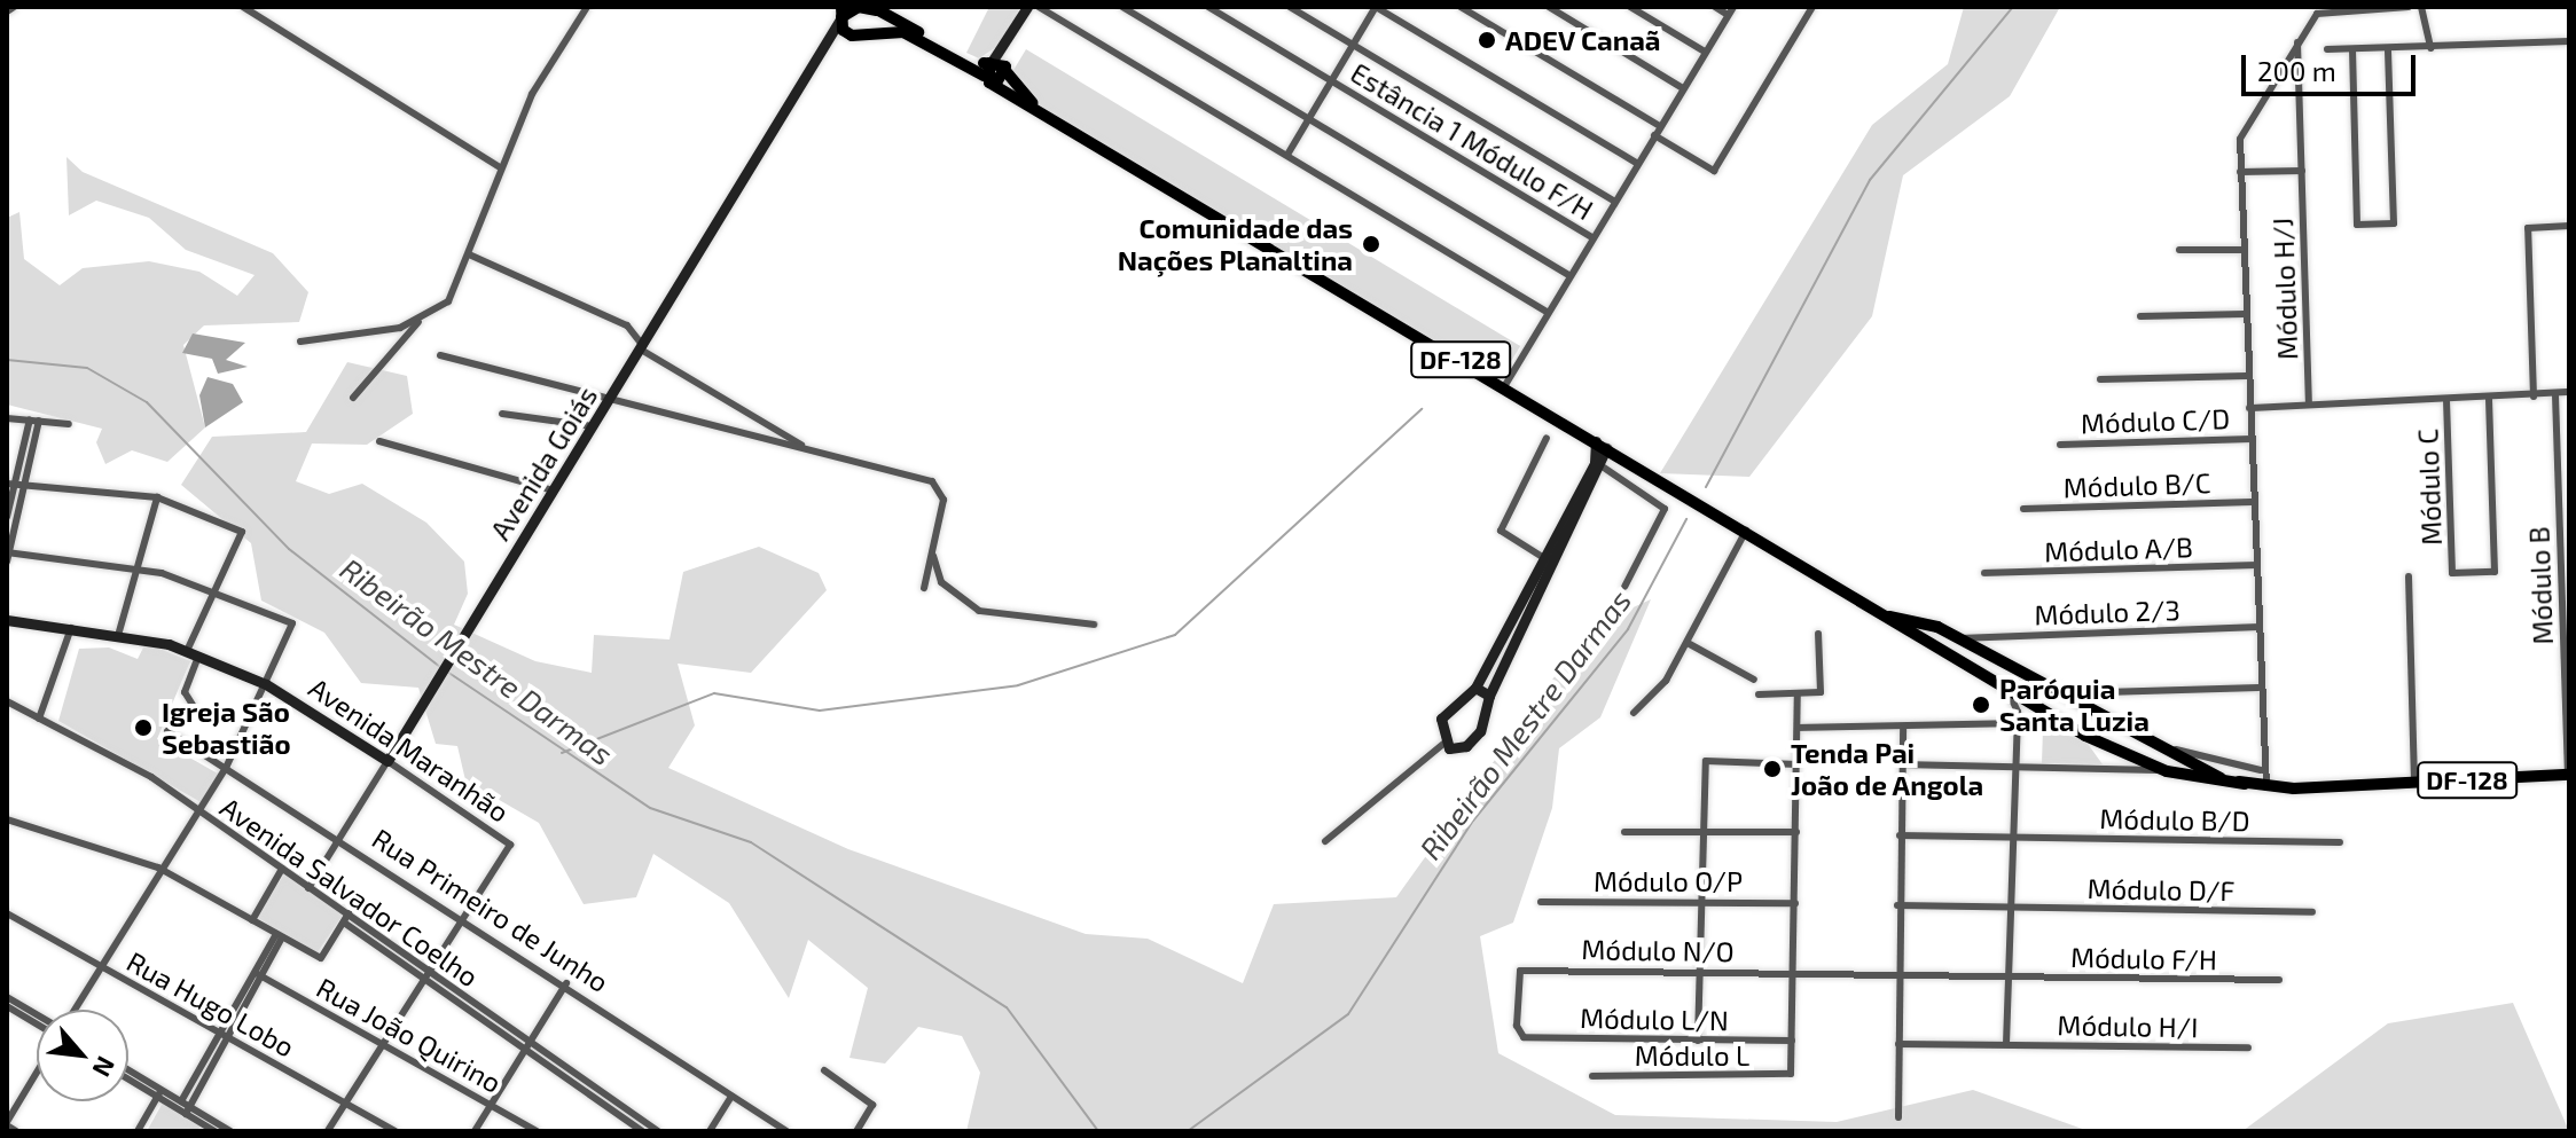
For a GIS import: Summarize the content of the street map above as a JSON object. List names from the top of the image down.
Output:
{
  "streets": {
    "main road": ["DF-128"],
    "street": [
      "Estância 1 Módulo F/H",
      "Módulo H/J",
      "Módulo C/D",
      "Avenida Goiás",
      "Módulo B/C",
      "Módulo C",
      "Módulo A/B",
      "Módulo B",
      "Módulo 2/3",
      "Avenida Maranhão",
      "Módulo B/D",
      "Módulo O/P",
      "Módulo D/F",
      "Avenida Salvador Coelho",
      "Rua Primeiro de Junho",
      "Módulo N/O",
      "Módulo F/H",
      "Rua Hugo Lobo",
      "Módulo L/N",
      "Módulo H/I",
      "Rua João Quirino",
      "Módulo L"
    ]
  },
  "crossings": [
    ["DF-128", "Avenida Goiás"],
    ["DF-128", "Módulo B"],
    ["DF-128", "Módulo 2/3"],
    ["Avenida Goiás", "Avenida Maranhão"],
    ["Avenida Goiás", "Avenida Salvador Coelho"],
    ["Avenida Goiás", "Rua Primeiro de Junho"],
    ["Avenida Maranhão", "Rua Primeiro de Junho"],
    ["Módulo N/O", "Módulo F/H"],
    ["Módulo N/O", "Módulo L/N"],
    ["Módulo L/N", "Módulo L"]
  ],
  "water": ["Ribeirão Mestre Darmas"],
  "places": [
    "ADEV Canaã",
    "Comunidade das Nações Planaltina",
    "Paróquia Santa Luzia",
    "Igreja São Sebastião",
    "Tenda Pai João de Angola"
  ],
  "scale_bar": "200 m",
  "north": "bottom right"
}
